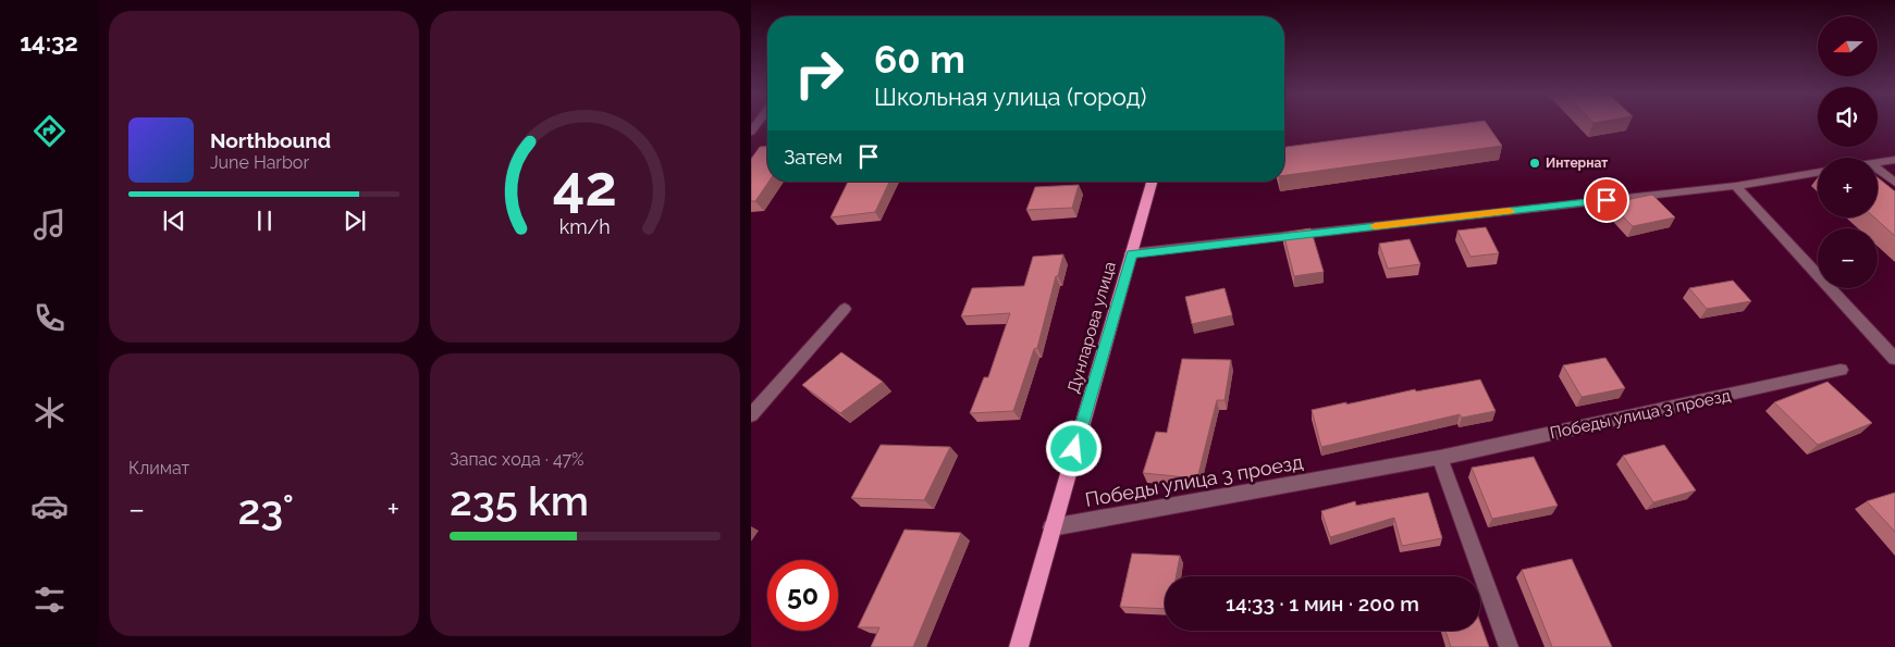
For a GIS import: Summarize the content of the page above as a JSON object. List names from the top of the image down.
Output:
{
  "streets": {
    "main road": ["Дунларова улица"],
    "street": ["Победы улица 3 проезд"]
  },
  "crossings": [
    ["Дунларова улица", "Победы улица 3 проезд"]
  ],
  "places": ["Интернат"],
  "north": "left",
  "page": {
    "tabs": "14:32",
    "map_buttons": ["+", "−"],
    "turn": ["60 m", "Школьная улица (город)"],
    "song": ["Northbound", "June Harbor"],
    "then": "Затем",
    "tile": [
      "Климат",
      ["Запас хода · 47%", "235 km"]
    ],
    "heat": ["−", "23°", "+"],
    "limit": "50",
    "trip": "14:33 · 1 мин · 200 m",
    "gauge": ["42", "km/h"]
  }
}
